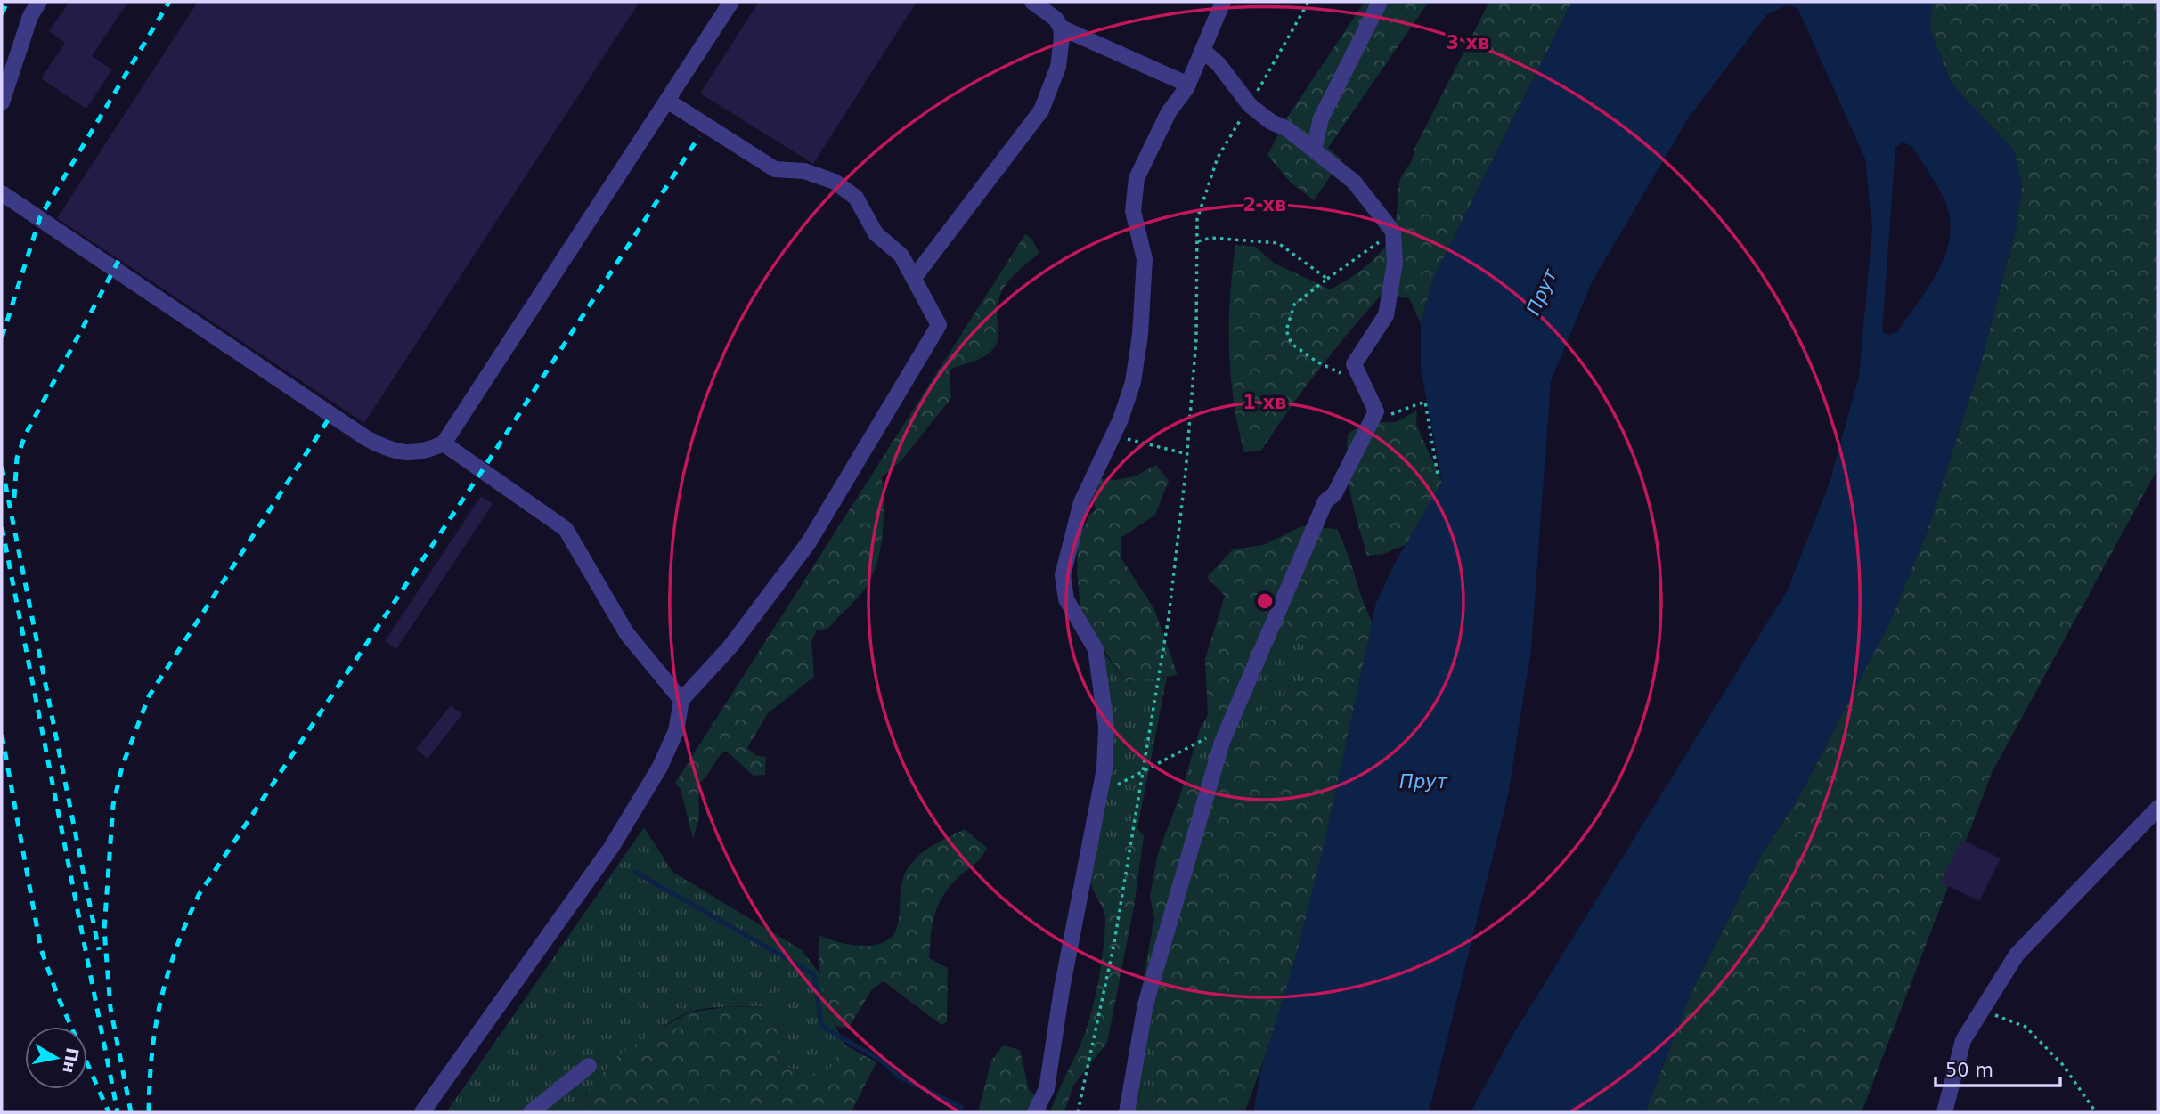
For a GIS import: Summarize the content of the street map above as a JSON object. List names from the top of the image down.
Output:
{
  "water": ["Прут"],
  "scale_bar": "50 m",
  "north": "right",
  "rings": ["3 хв", "2 хв", "1 хв"]
}
